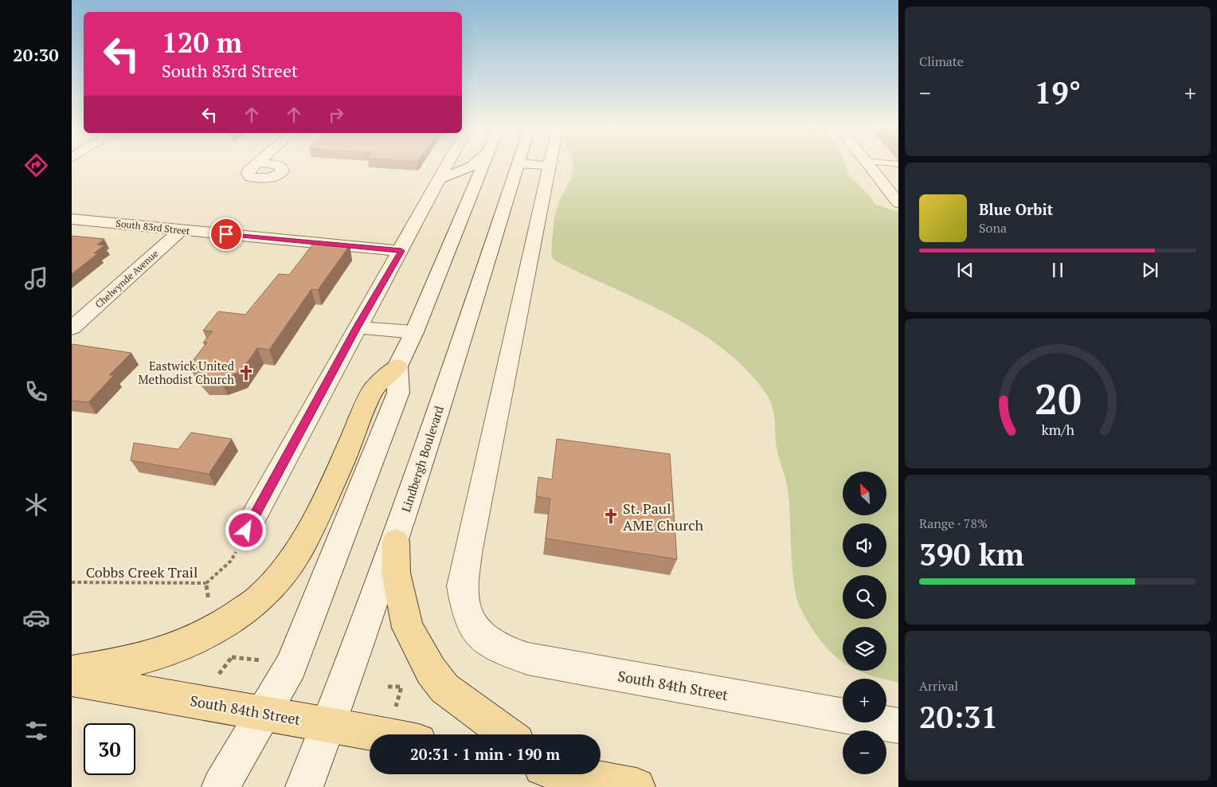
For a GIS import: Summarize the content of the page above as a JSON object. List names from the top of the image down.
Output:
{
  "streets": {
    "main road": ["South 84th Street"],
    "street": ["South 83rd Street", "Chelwynde Avenue", "Lindbergh Boulevard"],
    "path": ["Cobbs Creek Trail"]
  },
  "crossings": [
    ["South 83rd Street", "Chelwynde Avenue"],
    ["Lindbergh Boulevard", "South 84th Street"]
  ],
  "places": {
    "church": ["Eastwick United Methodist Church", "St. Paul AME Church"]
  },
  "north": "top left",
  "page": {
    "tabs": "20:30",
    "tile": [
      "Climate",
      ["Range · 78%", "390 km"],
      ["Arrival", "20:31"]
    ],
    "turn": ["120 m", "South 83rd Street"],
    "heat": ["−", "19°", "+"],
    "song": ["Blue Orbit", "Sona"],
    "map_buttons": ["+", "−"],
    "limit": "30",
    "trip": "20:31 · 1 min · 190 m",
    "gauge": ["20", "km/h"]
  }
}
